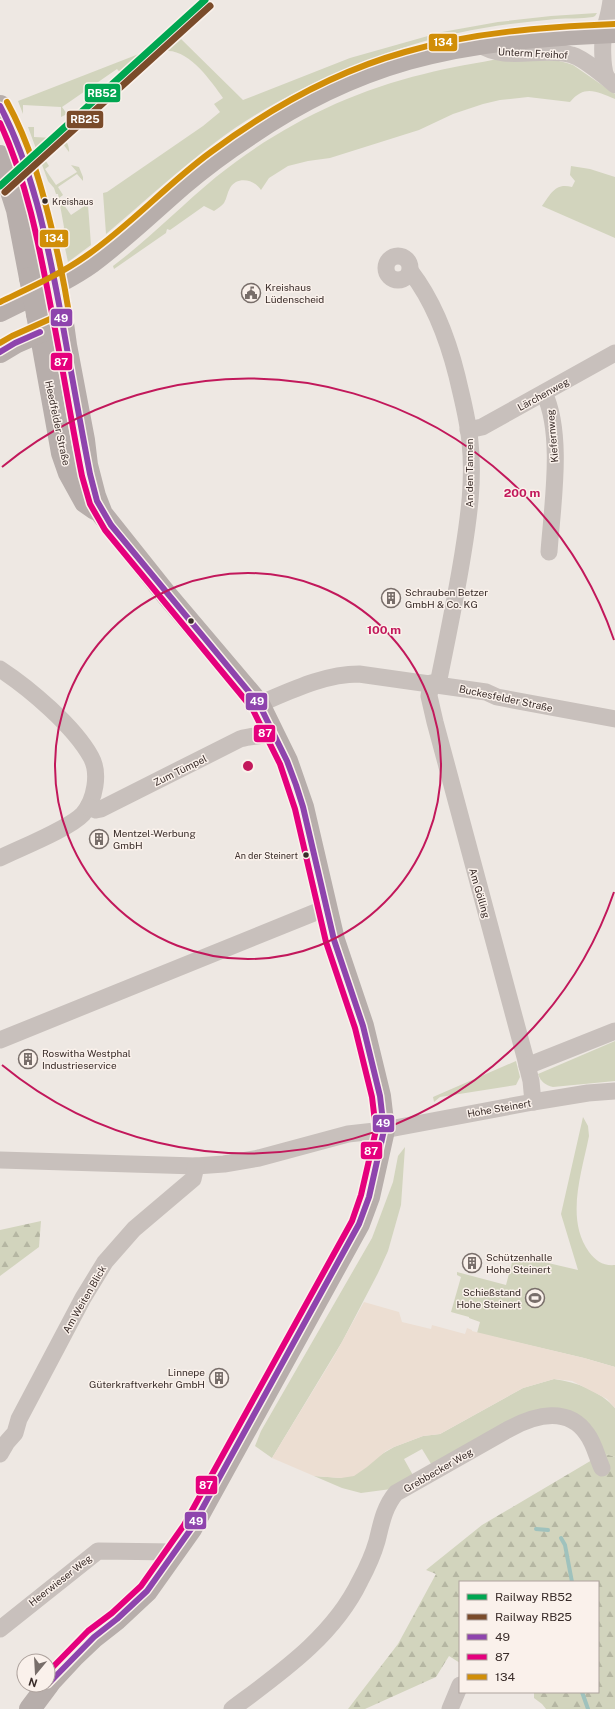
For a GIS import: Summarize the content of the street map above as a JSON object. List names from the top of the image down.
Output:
{
  "streets": {
    "main road": ["Heedfelder Straße"],
    "street": [
      "Unterm Freihof",
      "Lärchenweg",
      "Kiefernweg",
      "An den Tannen",
      "Buckesfelder Straße",
      "Zum Tümpel",
      "Am Gölling",
      "Hohe Steinert",
      "Am Weiten Blick",
      "Grebbecker Weg",
      "Heerwieser Weg"
    ]
  },
  "crossings": [
    ["Lärchenweg", "Kiefernweg"],
    ["Lärchenweg", "An den Tannen"],
    ["Heedfelder Straße", "Buckesfelder Straße"],
    ["Heedfelder Straße", "Zum Tümpel"],
    ["Heedfelder Straße", "Hohe Steinert"],
    ["Heedfelder Straße", "Heerwieser Weg"],
    ["An den Tannen", "Buckesfelder Straße"],
    ["An den Tannen", "Am Gölling"],
    ["Buckesfelder Straße", "Am Gölling"],
    ["Am Gölling", "Hohe Steinert"]
  ],
  "places": {
    "other": ["Kreishaus", "An der Steinert"],
    "public building": ["Kreishaus Lüdenscheid"],
    "building": [
      "Schrauben Betzer GmbH & Co. KG",
      "Mentzel-Werbung GmbH",
      "Roswitha Westphal Industrieservice",
      "Schützenhalle Hohe Steinert",
      "Linnepe Güterkraftverkehr GmbH"
    ],
    "sports": ["Schießstand Hohe Steinert"]
  },
  "lines": [
    "rail line RB52",
    "rail line RB25",
    "transit line 134",
    "transit line 49",
    "transit line 87"
  ],
  "legend": [
    "Railway RB52",
    "Railway RB25",
    "49",
    "87",
    "134"
  ],
  "north": "bottom",
  "rings": ["200 m", "100 m"]
}
